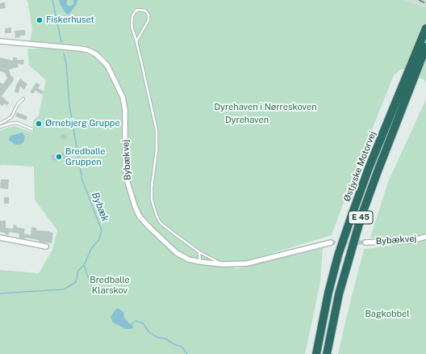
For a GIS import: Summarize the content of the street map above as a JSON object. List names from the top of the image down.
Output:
{
  "streets": {
    "highway": ["Østjyske Motorvej", "E 45"],
    "street": ["Bybækvej"]
  },
  "water": ["Bybæk"],
  "parks": [
    "Dyrehaven i Nørreskoven",
    "Dyrehaven",
    "Bredballe Klarskov",
    "Bagkobbel"
  ],
  "places": ["Fiskerhuset", "Ørnebjerg Gruppe", "Bredballe Gruppen"]
}
